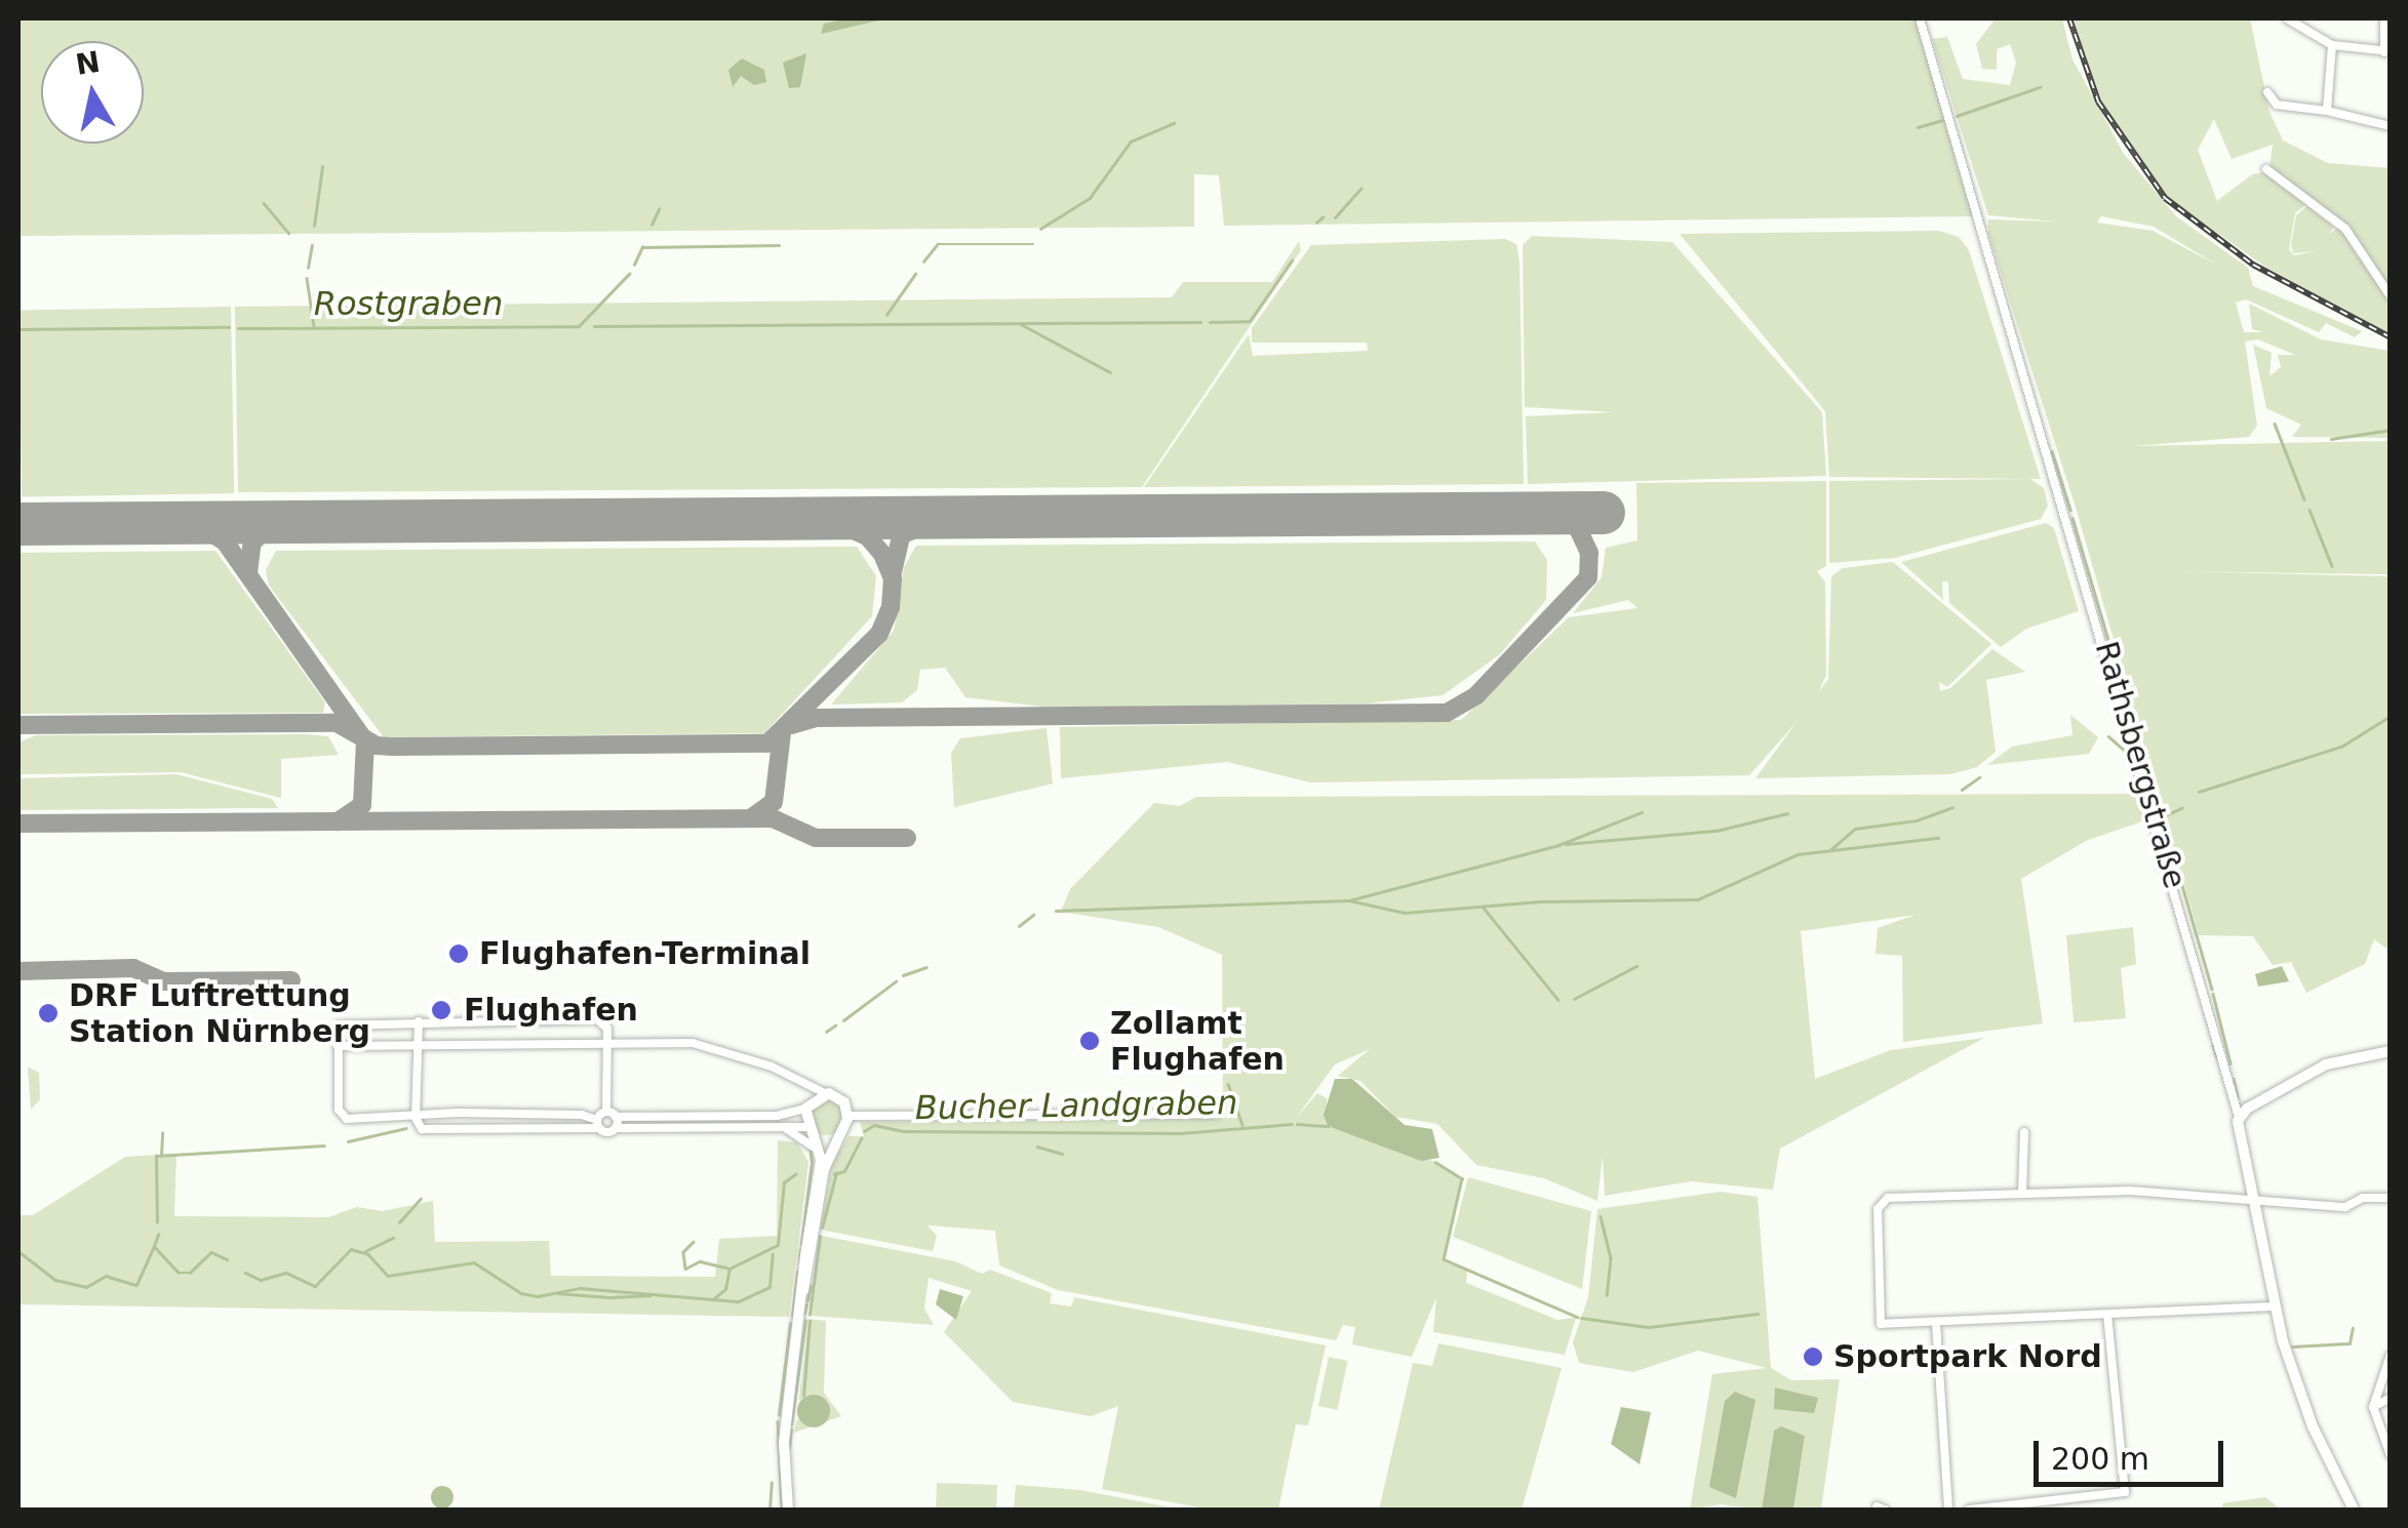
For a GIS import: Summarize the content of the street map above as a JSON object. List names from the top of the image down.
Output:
{
  "streets": {
    "main road": ["Rathsbergstraße"]
  },
  "water": ["Rostgraben", "Bucher Landgraben"],
  "places": [
    "Flughafen-Terminal",
    "Flughafen",
    "DRF Luftrettung Station Nürnberg",
    "Zollamt Flughafen",
    "Sportpark Nord"
  ],
  "scale_bar": "200 m",
  "north": "top"
}
